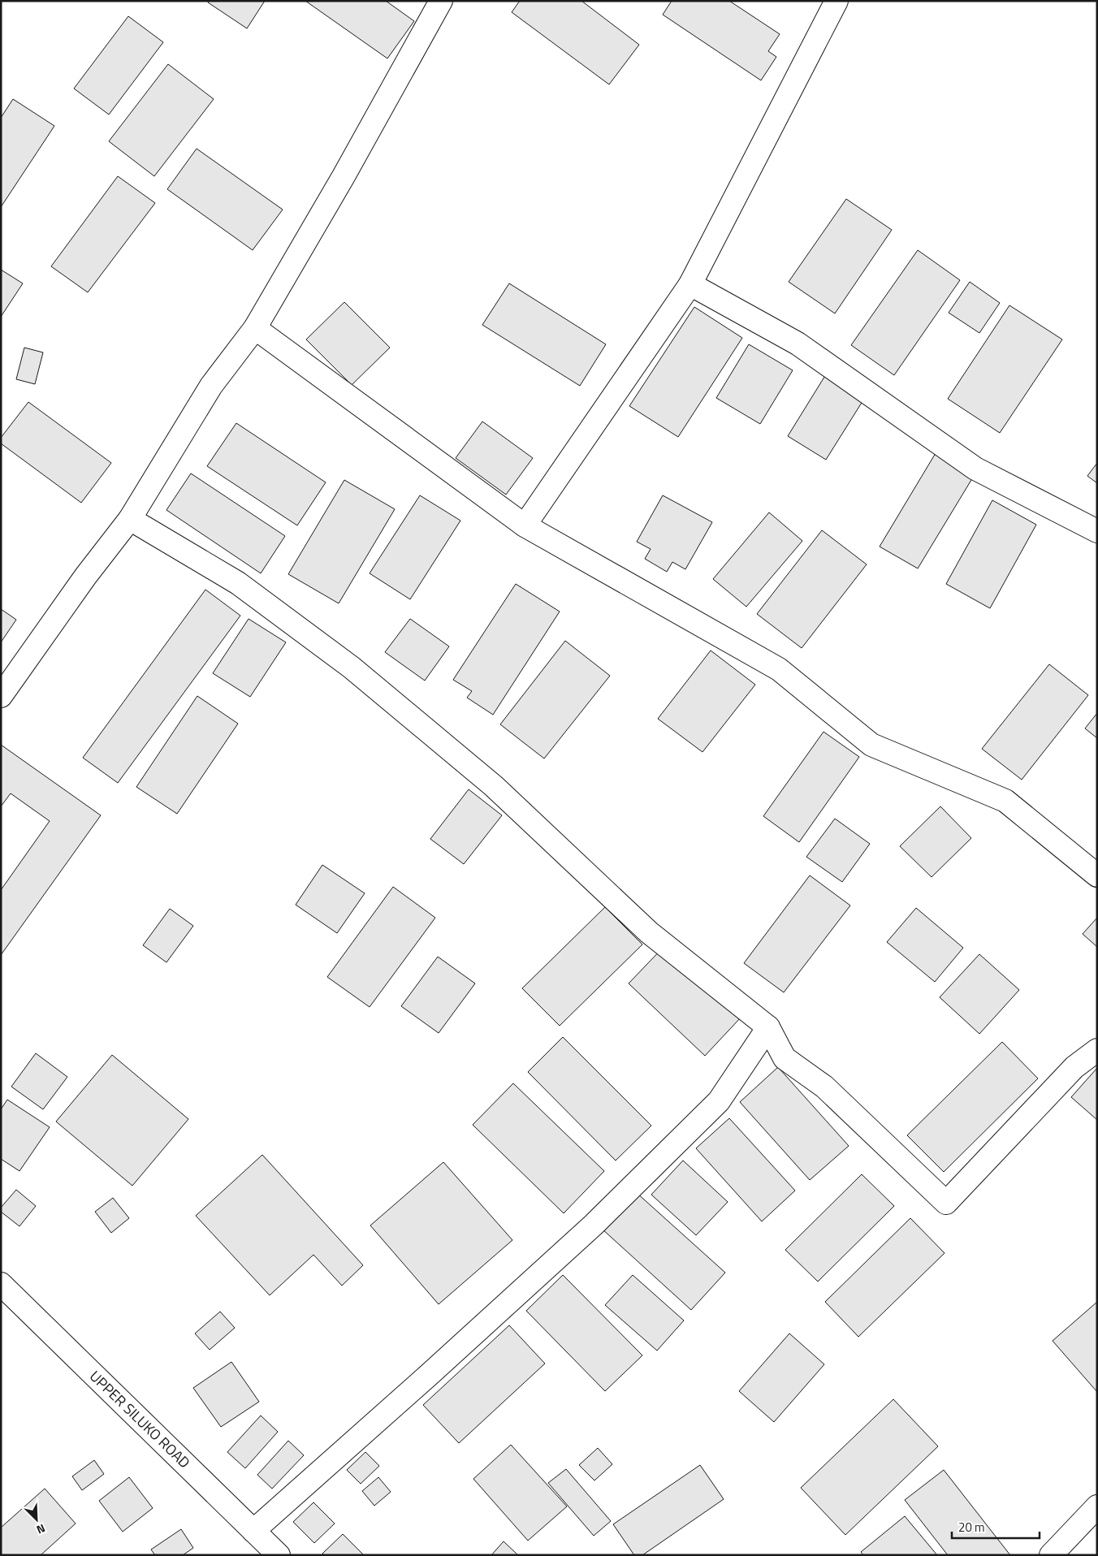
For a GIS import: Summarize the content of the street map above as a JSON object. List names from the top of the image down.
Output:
{
  "streets": {
    "street": ["UPPER SILUKO ROAD"]
  },
  "scale_bar": "20 m",
  "north": "bottom right"
}
